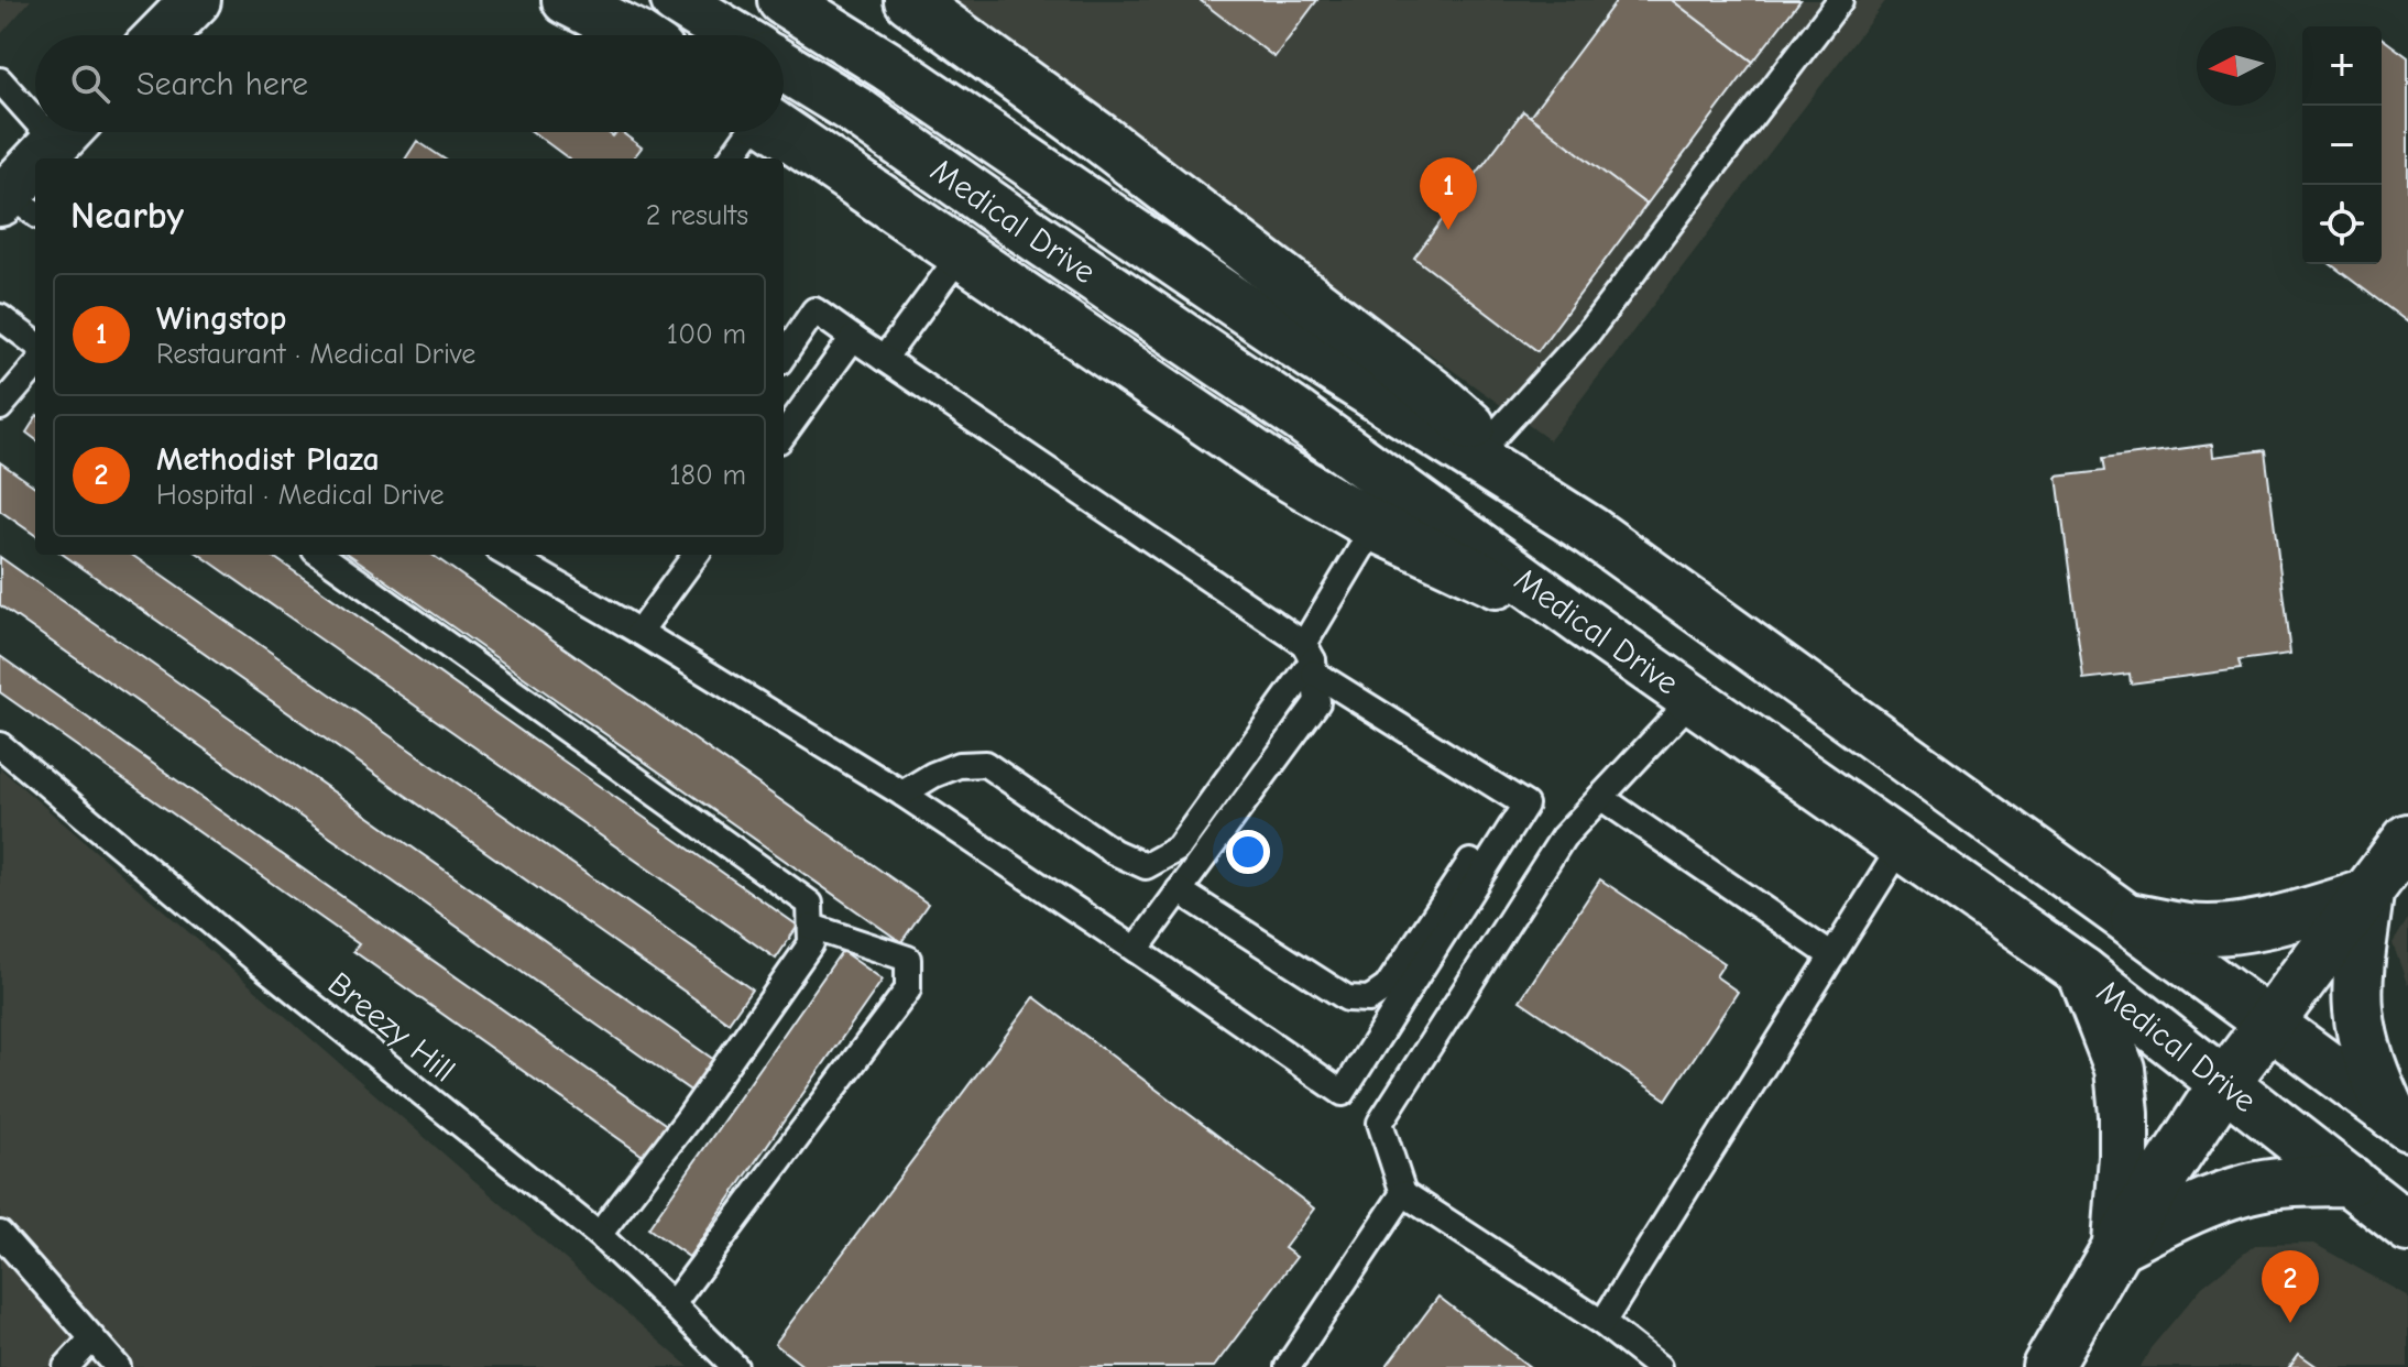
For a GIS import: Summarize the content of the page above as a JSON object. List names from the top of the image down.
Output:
{
  "streets": {
    "street": ["Medical Drive"],
    "lane": ["Breezy Hill"]
  },
  "north": "left",
  "page": {
    "map_buttons": ["+", "−"],
    "search": "Search here",
    "pins": ["1", "2"],
    "heading": ["Nearby", "2 results"],
    "list": [
      {
        "mark": "1",
        "name": "Wingstop",
        "note": "Restaurant · Medical Drive",
        "value": "100 m"
      },
      {
        "mark": "2",
        "name": "Methodist Plaza",
        "note": "Hospital · Medical Drive",
        "value": "180 m"
      }
    ]
  }
}
